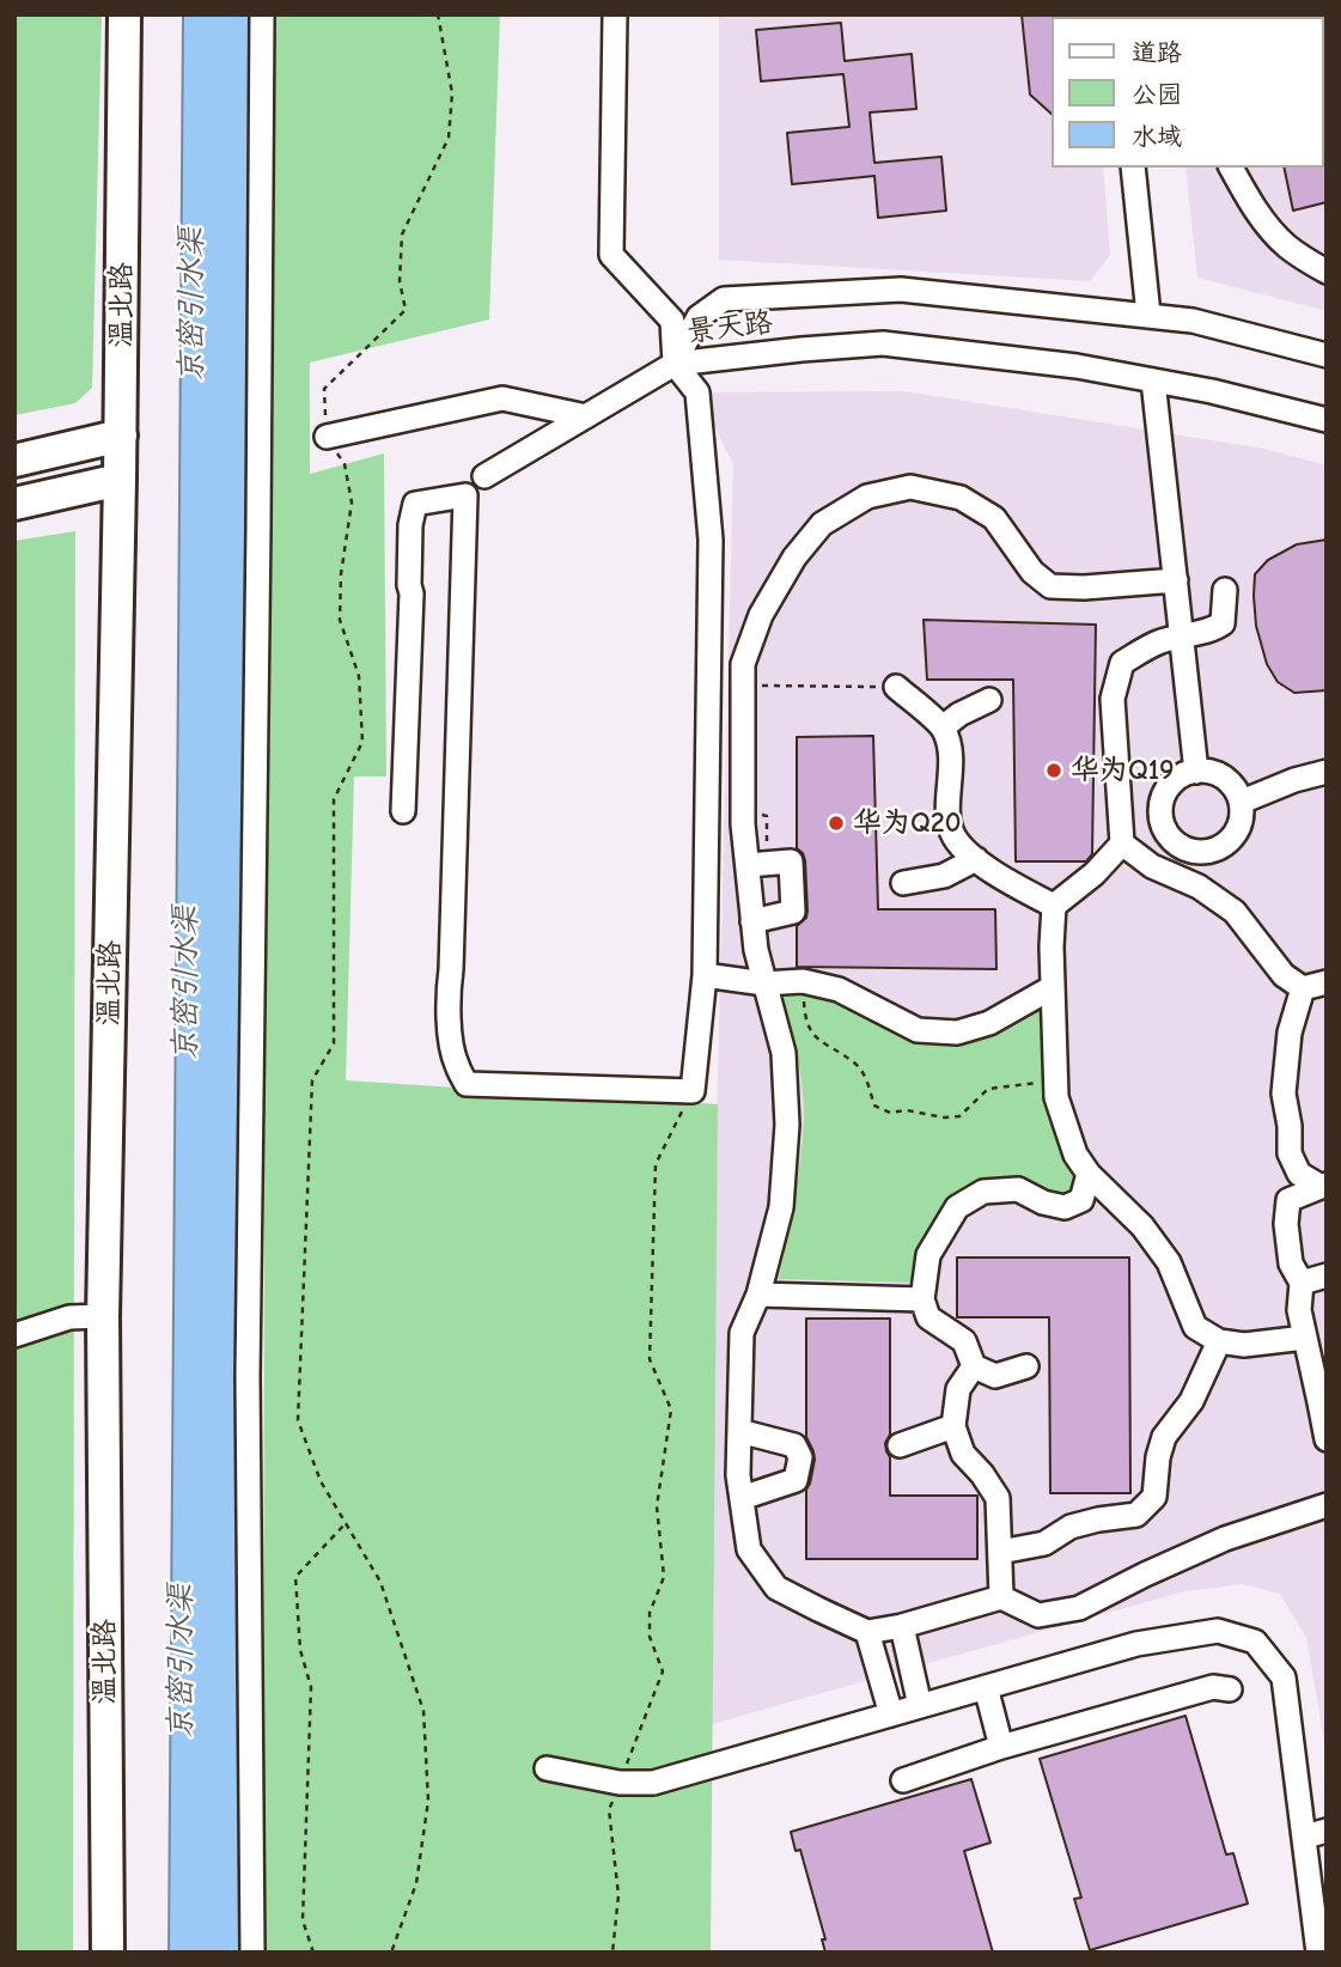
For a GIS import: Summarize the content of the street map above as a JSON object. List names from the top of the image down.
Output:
{
  "streets": {
    "main road": ["温北路"],
    "street": ["景天路"]
  },
  "water": ["京密引水渠"],
  "places": ["华为Q19", "华为Q20"],
  "legend": ["道路", "公园", "水域"]
}
